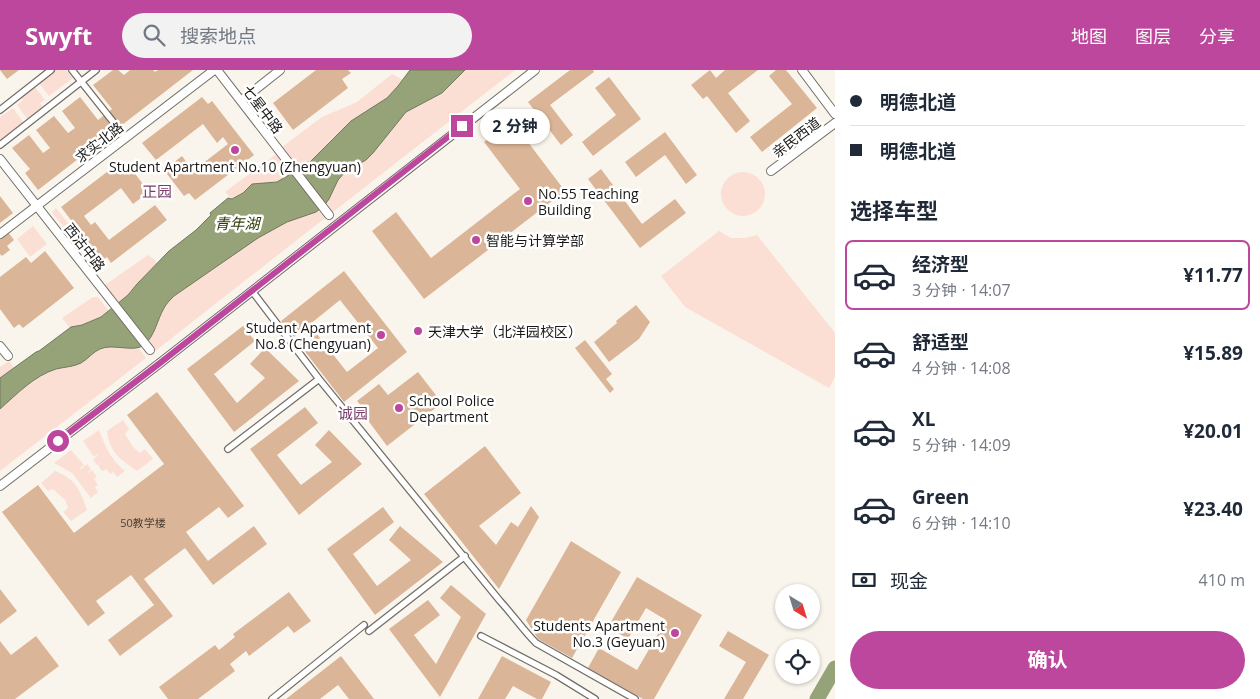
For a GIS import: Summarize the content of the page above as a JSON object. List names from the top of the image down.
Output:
{
  "streets": {
    "street": [
      "七星中路",
      "亲民西道",
      "求实北路",
      "西沽中路"
    ]
  },
  "crossings": [
    ["七星中路", "求实北路"],
    ["求实北路", "西沽中路"]
  ],
  "districts": ["正园", "诚园"],
  "water": ["青年湖"],
  "places": [
    "Student Apartment No.10 (Zhengyuan)",
    "No.55 Teaching Building",
    "智能与计算学部",
    "天津大学（北洋园校区）",
    "Student Apartment No.8 (Chengyuan)",
    "School Police Department",
    "Students Apartment No.3 (Geyuan)"
  ],
  "house_numbers": ["50教学楼"],
  "north": "bottom right",
  "page": {
    "header": "Swyft",
    "search": "搜索地点",
    "nav": ["地图", "图层", "分享"],
    "banner": ["明德北道", "明德北道"],
    "bubble": "2 分钟",
    "heading": "选择车型",
    "list": [
      {
        "name": "经济型",
        "note": "3 分钟 · 14:07",
        "value": "¥11.77"
      },
      {
        "name": "舒适型",
        "note": "4 分钟 · 14:08",
        "value": "¥15.89"
      },
      {
        "name": "XL",
        "note": "5 分钟 · 14:09",
        "value": "¥20.01"
      },
      {
        "name": "Green",
        "note": "6 分钟 · 14:10",
        "value": "¥23.40"
      }
    ],
    "pay": ["现金", "410 m"],
    "buttons": "确认"
  }
}
